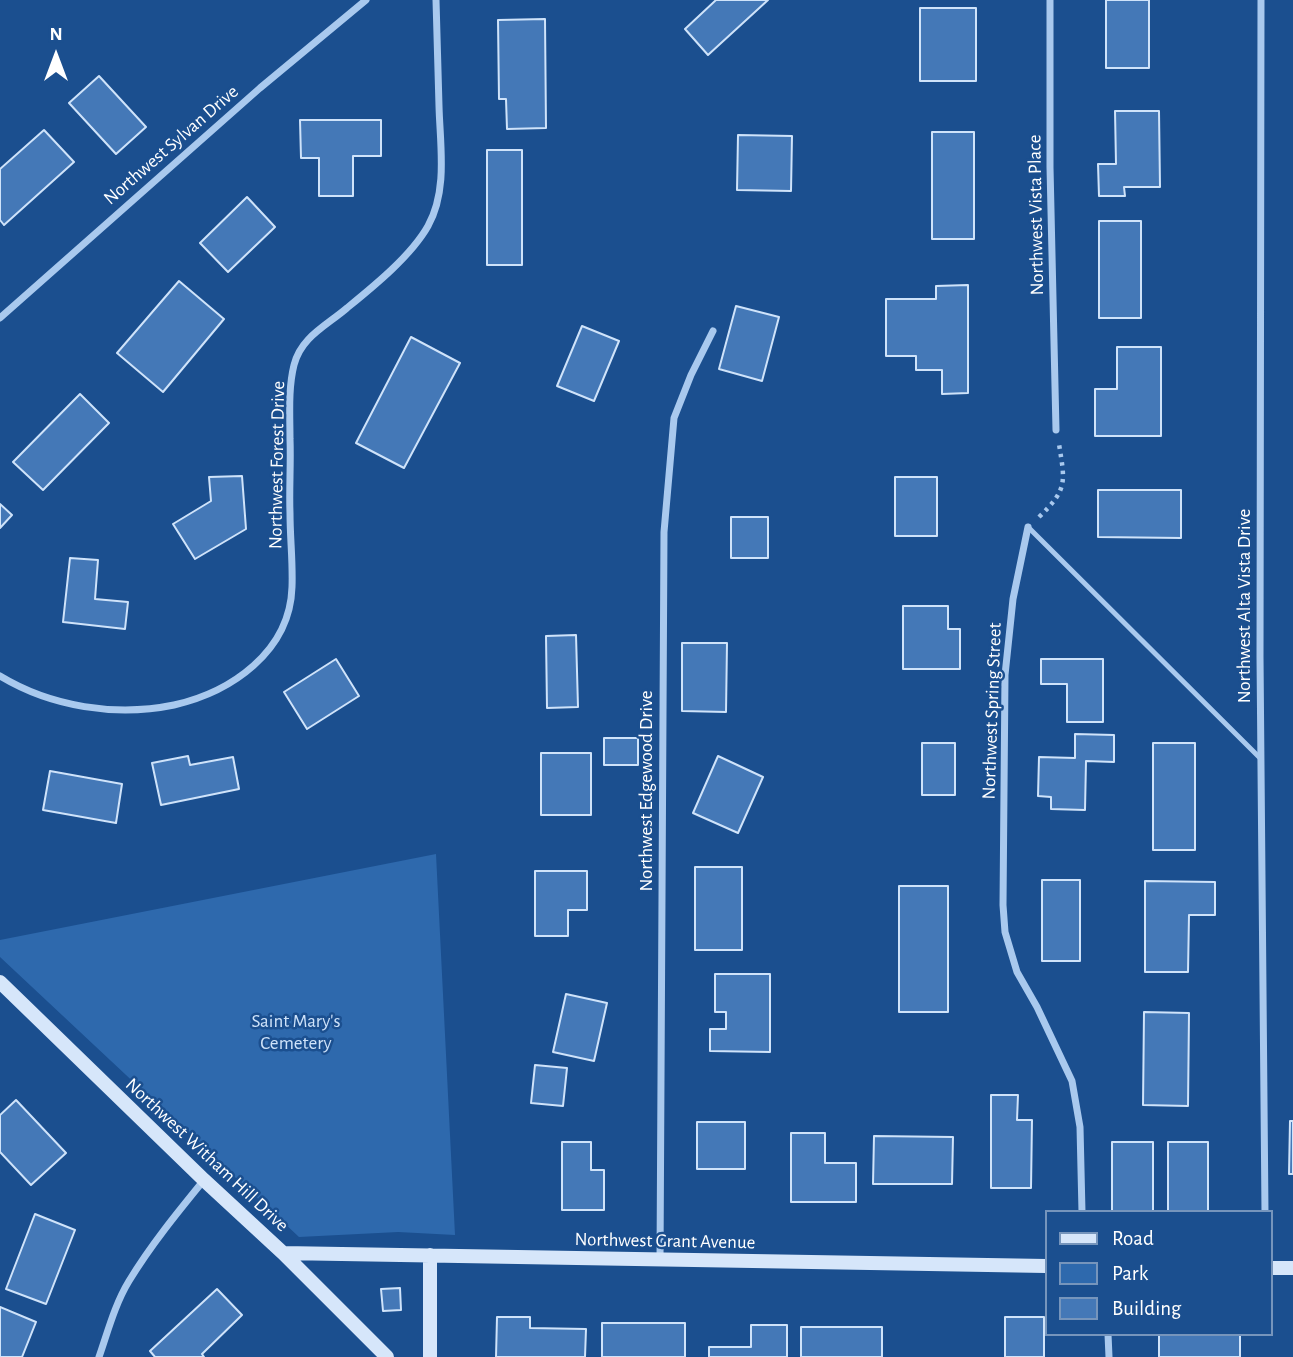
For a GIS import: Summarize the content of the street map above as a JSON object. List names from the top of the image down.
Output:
{
  "streets": {
    "street": [
      "Northwest Sylvan Drive",
      "Northwest Vista Place",
      "Northwest Forest Drive",
      "Northwest Alta Vista Drive",
      "Northwest Spring Street",
      "Northwest Edgewood Drive",
      "Northwest Witham Hill Drive",
      "Northwest Grant Avenue"
    ]
  },
  "crossings": [
    ["Northwest Edgewood Drive", "Northwest Grant Avenue"],
    ["Northwest Witham Hill Drive", "Northwest Grant Avenue"]
  ],
  "parks": ["Saint Mary's Cemetery"],
  "legend": ["Road", "Park", "Building"],
  "north": "top"
}
